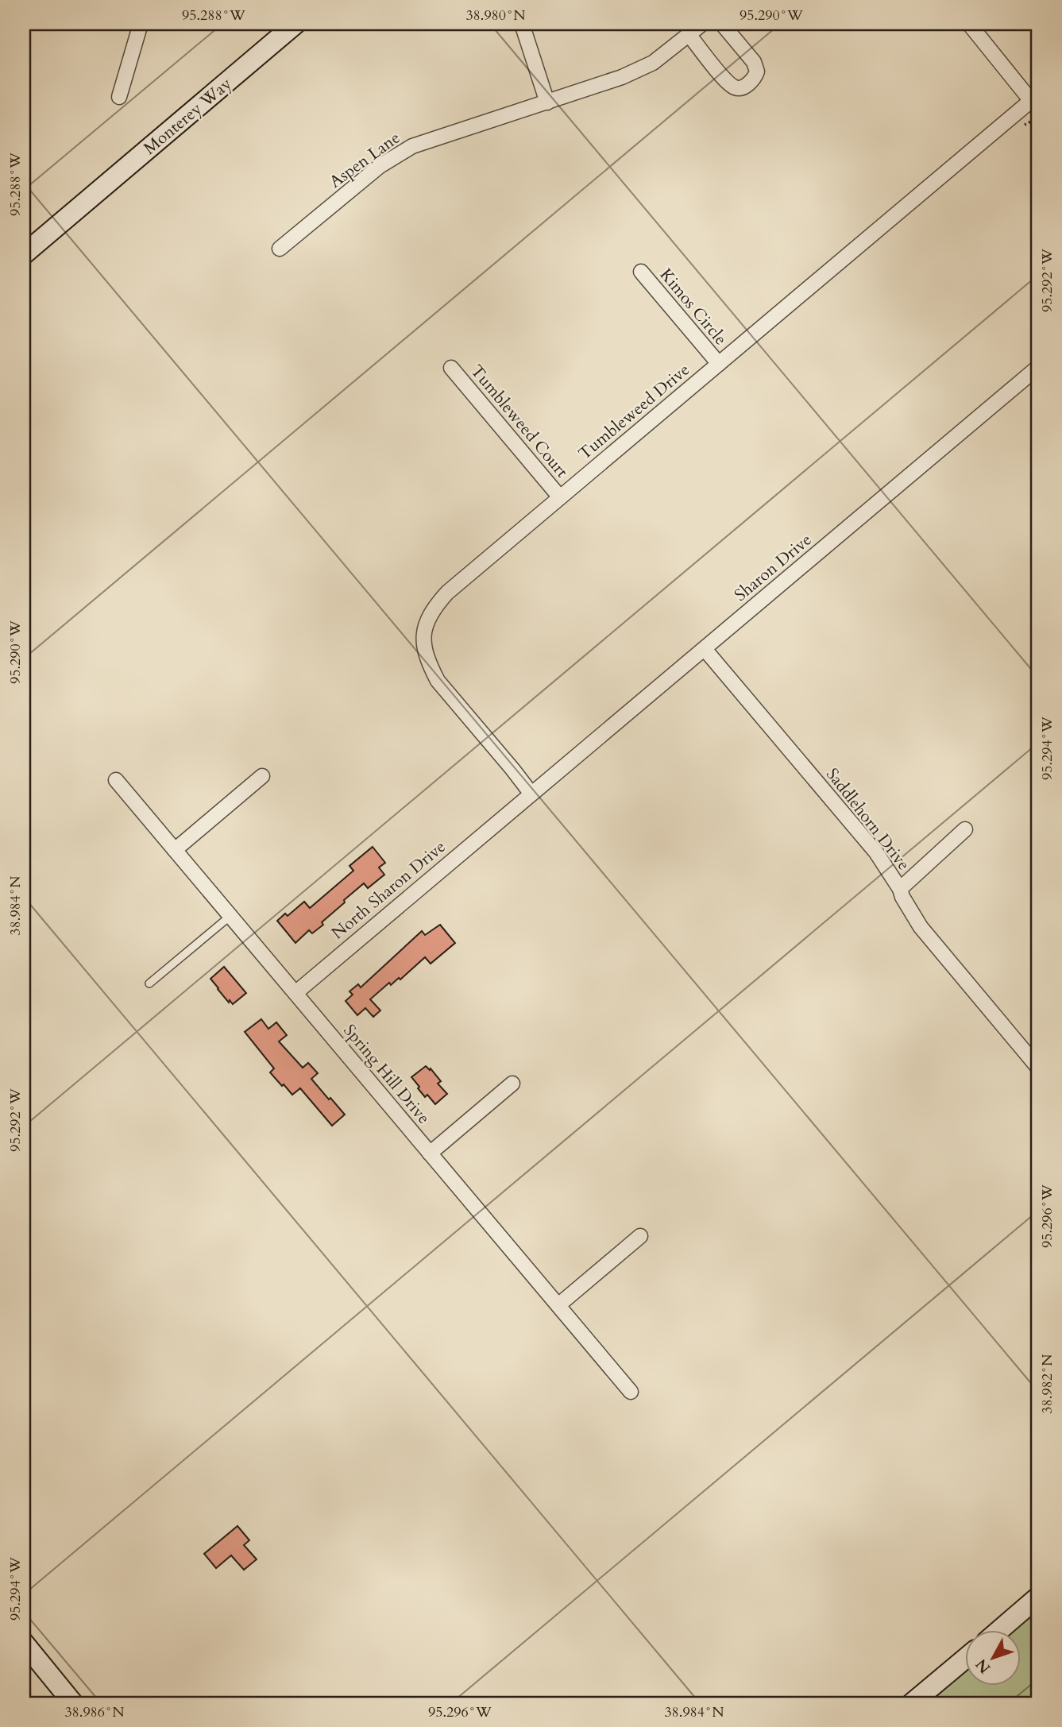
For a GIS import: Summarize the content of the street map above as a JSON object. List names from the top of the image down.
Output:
{
  "streets": {
    "street": [
      "Monterey Way",
      "Aspen Lane",
      "Kimos Circle",
      "Tumbleweed Drive",
      "Tumbleweed Court",
      "Sharon Drive",
      "Saddlehorn Drive",
      "North Sharon Drive",
      "Spring Hill Drive"
    ]
  },
  "crossings": [
    ["Kimos Circle", "Tumbleweed Drive"],
    ["Tumbleweed Drive", "Tumbleweed Court"],
    ["Tumbleweed Drive", "Sharon Drive"],
    ["Tumbleweed Drive", "North Sharon Drive"],
    ["Sharon Drive", "Saddlehorn Drive"],
    ["Sharon Drive", "North Sharon Drive"],
    ["North Sharon Drive", "Spring Hill Drive"]
  ],
  "north": "bottom left",
  "coordinates": [
    "95.288°W",
    "38.980°N",
    "95.290°W",
    "95.292°W",
    "95.294°W",
    "38.984°N",
    "95.296°W",
    "38.982°N",
    "38.986°N"
  ]
}
